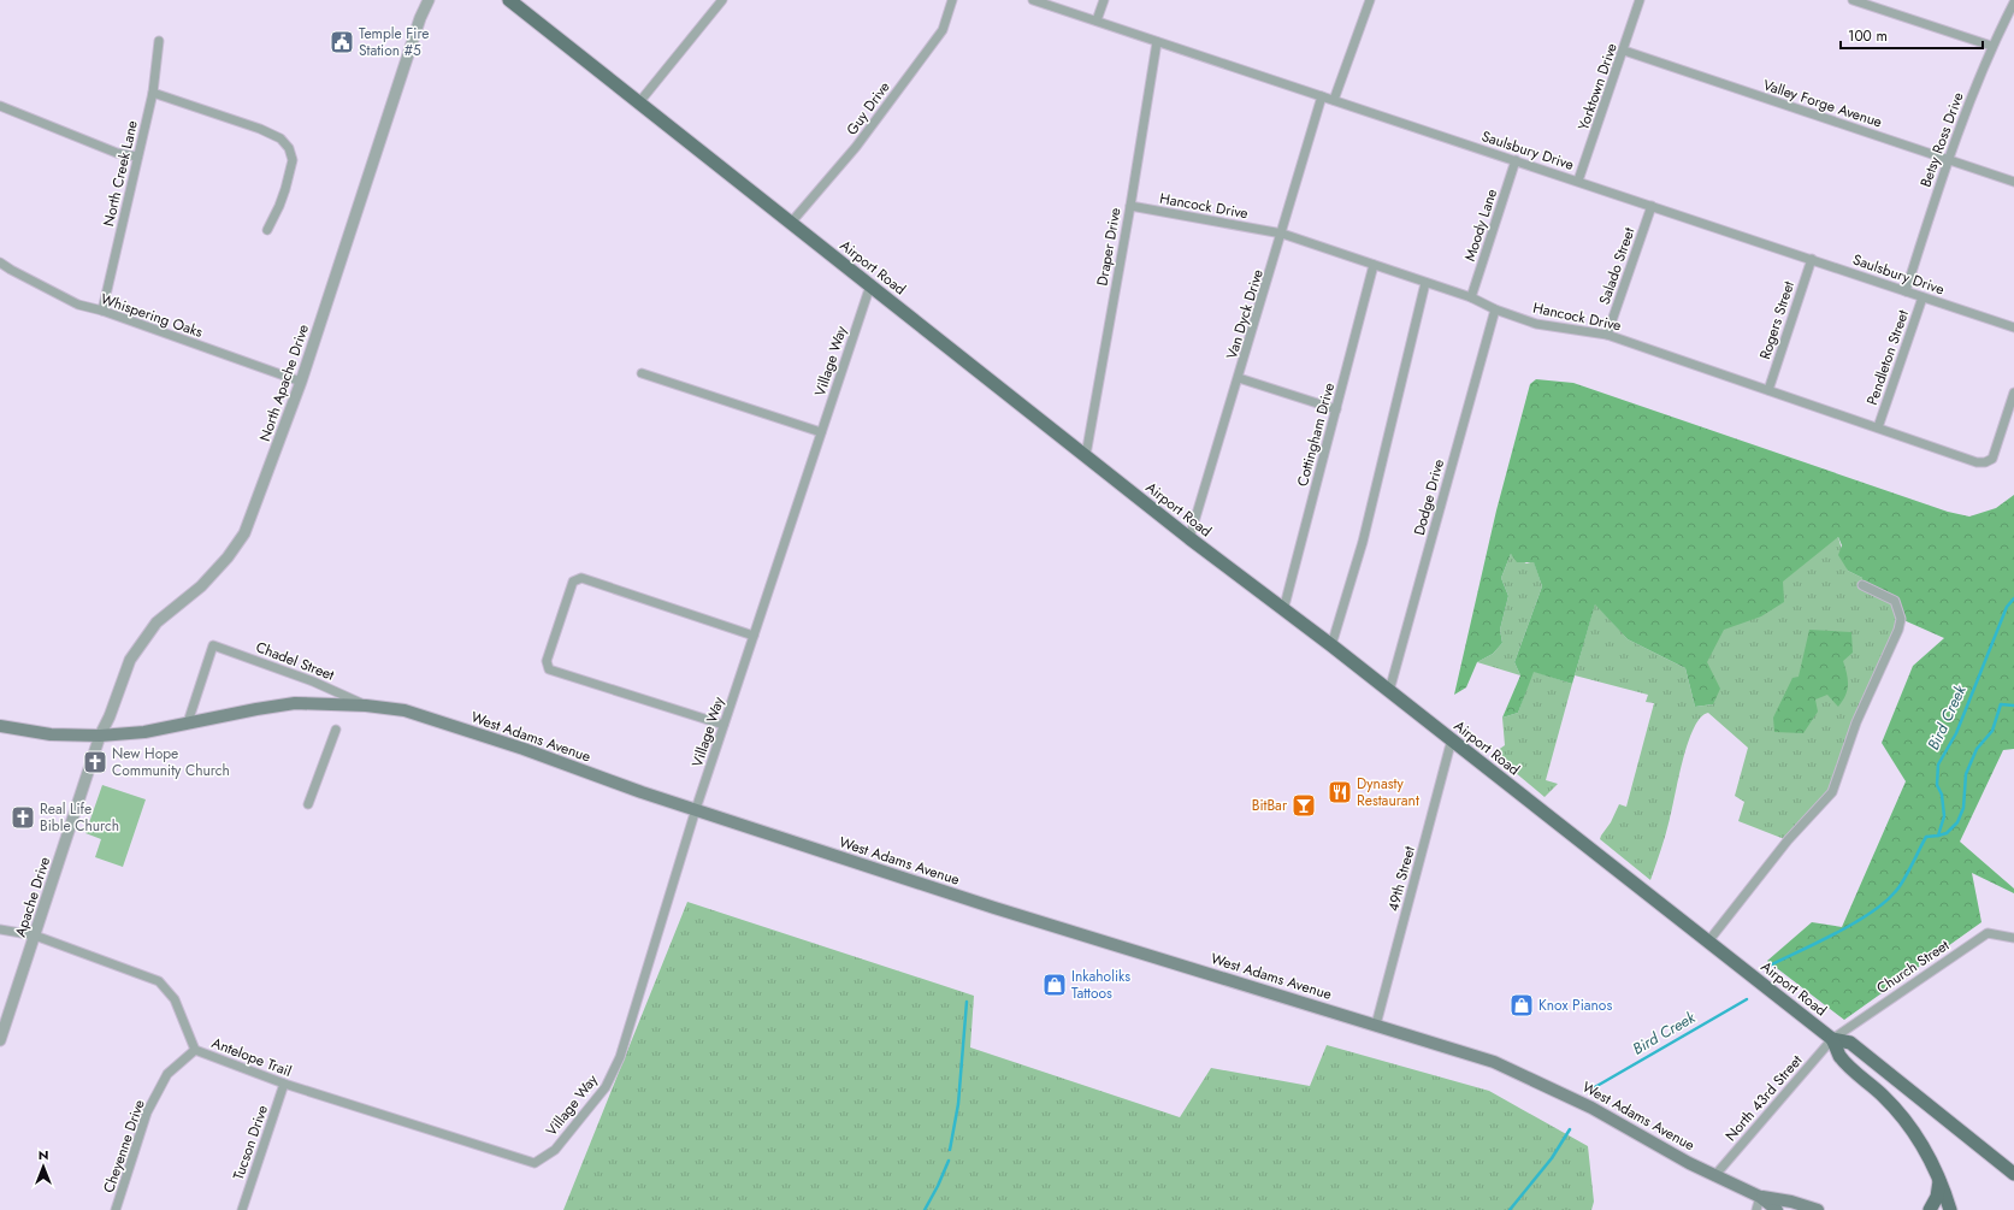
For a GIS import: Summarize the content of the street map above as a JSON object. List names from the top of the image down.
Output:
{
  "streets": {
    "main road": ["Airport Road", "West Adams Avenue"],
    "street": [
      "Yorktown Drive",
      "Valley Forge Avenue",
      "Guy Drive",
      "Betsy Ross Drive",
      "Saulsbury Drive",
      "North Creek Lane",
      "Hancock Drive",
      "Moody Lane",
      "Draper Drive",
      "Salado Street",
      "Van Dyck Drive",
      "Whispering Oaks",
      "Rogers Street",
      "Pendleton Street",
      "Village Way",
      "North Apache Drive",
      "Cottingham Drive",
      "Dodge Drive",
      "Chadel Street",
      "49th Street",
      "Apache Drive",
      "Church Street",
      "Antelope Trail",
      "North 43rd Street",
      "Tucson Drive",
      "Cheyenne Drive"
    ]
  },
  "crossings": [
    ["Yorktown Drive", "Valley Forge Avenue"],
    ["Yorktown Drive", "Saulsbury Drive"],
    ["Valley Forge Avenue", "Betsy Ross Drive"],
    ["Guy Drive", "Airport Road"],
    ["Betsy Ross Drive", "Saulsbury Drive"],
    ["Saulsbury Drive", "Moody Lane"],
    ["Saulsbury Drive", "Draper Drive"],
    ["Saulsbury Drive", "Salado Street"],
    ["Saulsbury Drive", "Van Dyck Drive"],
    ["Saulsbury Drive", "Rogers Street"],
    ["Saulsbury Drive", "Pendleton Street"],
    ["North Creek Lane", "Whispering Oaks"],
    ["Hancock Drive", "Moody Lane"],
    ["Hancock Drive", "Draper Drive"],
    ["Hancock Drive", "Salado Street"],
    ["Hancock Drive", "Van Dyck Drive"],
    ["Hancock Drive", "Rogers Street"],
    ["Hancock Drive", "Pendleton Street"],
    ["Hancock Drive", "Cottingham Drive"],
    ["Hancock Drive", "Dodge Drive"],
    ["Draper Drive", "Airport Road"],
    ["Airport Road", "Van Dyck Drive"],
    ["Airport Road", "Village Way"],
    ["Airport Road", "Cottingham Drive"],
    ["Airport Road", "Dodge Drive"],
    ["Airport Road", "49th Street"],
    ["Airport Road", "Church Street"],
    ["Airport Road", "North 43rd Street"],
    ["Whispering Oaks", "North Apache Drive"],
    ["Village Way", "West Adams Avenue"],
    ["Village Way", "Antelope Trail"],
    ["North Apache Drive", "West Adams Avenue"],
    ["North Apache Drive", "Apache Drive"],
    ["Chadel Street", "West Adams Avenue"],
    ["West Adams Avenue", "49th Street"],
    ["West Adams Avenue", "Apache Drive"],
    ["West Adams Avenue", "North 43rd Street"],
    ["Apache Drive", "Antelope Trail"],
    ["Church Street", "North 43rd Street"],
    ["Antelope Trail", "Tucson Drive"],
    ["Antelope Trail", "Cheyenne Drive"]
  ],
  "water": ["Bird Creek"],
  "places": {
    "public building": ["Temple Fire Station #5"],
    "church": ["New Hope Community Church", "Real Life Bible Church"],
    "restaurant": ["Dynasty Restaurant"],
    "bar": ["BitBar"],
    "shop": ["Inkaholiks Tattoos", "Knox Pianos"]
  },
  "scale_bar": "100 m",
  "north": "top"
}
